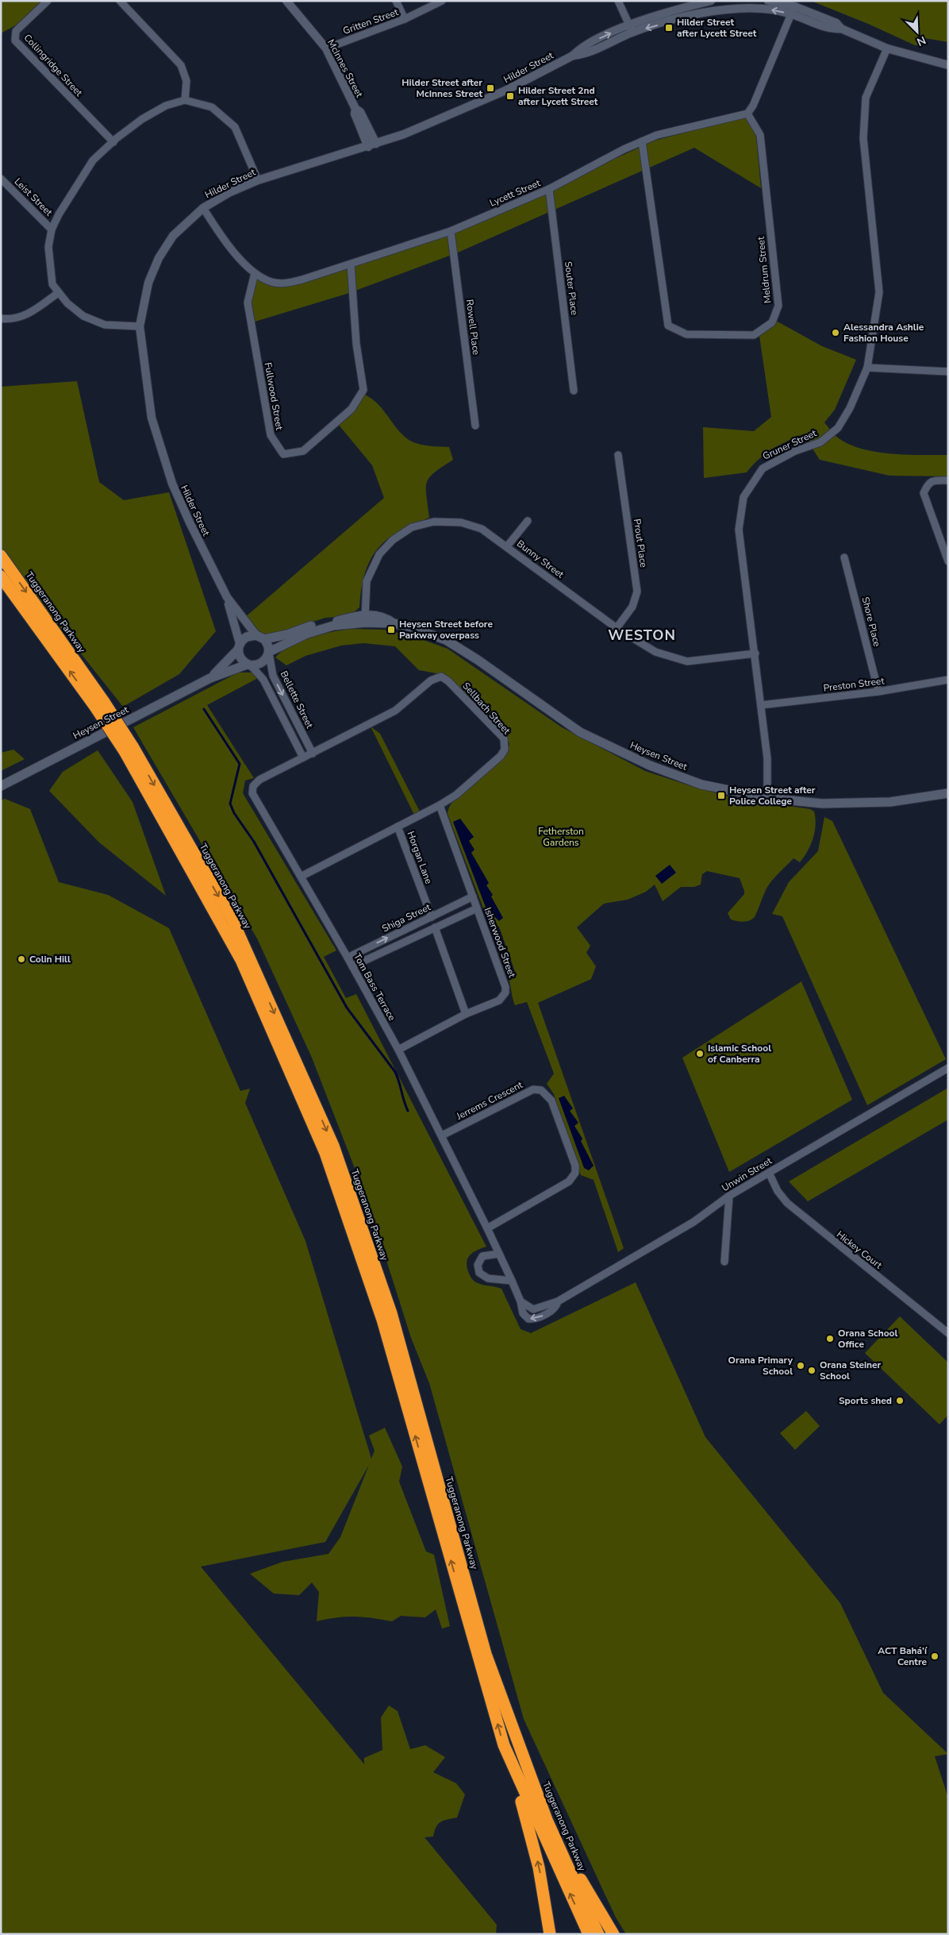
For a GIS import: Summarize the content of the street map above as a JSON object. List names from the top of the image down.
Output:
{
  "streets": {
    "highway": ["Tuggeranong Parkway"],
    "main road": ["Heysen Street"],
    "street": [
      "Gritten Street",
      "Collingridge Street",
      "Hilder Street",
      "McInnes Street",
      "Lycett Street",
      "Leist Street",
      "Meldrum Street",
      "Souter Place",
      "Rowell Place",
      "Fullwood Street",
      "Gruner Street",
      "Prout Place",
      "Bunny Street",
      "Shore Place",
      "Preston Street",
      "Bellette Street",
      "Sellbach Street",
      "Horgan Lane",
      "Shiga Street",
      "Isherwood Street",
      "Tom Bass Terrace",
      "Jerrems Crescent",
      "Unwin Street",
      "Hickey Court"
    ]
  },
  "crossings": [
    ["Gritten Street", "McInnes Street"],
    ["Hilder Street", "McInnes Street"],
    ["Hilder Street", "Lycett Street"],
    ["Hilder Street", "Gruner Street"],
    ["Hilder Street", "Bellette Street"],
    ["Hilder Street", "Heysen Street"],
    ["Lycett Street", "Meldrum Street"],
    ["Lycett Street", "Souter Place"],
    ["Lycett Street", "Rowell Place"],
    ["Lycett Street", "Fullwood Street"],
    ["Gruner Street", "Bunny Street"],
    ["Gruner Street", "Preston Street"],
    ["Gruner Street", "Heysen Street"],
    ["Prout Place", "Bunny Street"],
    ["Bunny Street", "Heysen Street"],
    ["Shore Place", "Preston Street"],
    ["Bellette Street", "Sellbach Street"],
    ["Bellette Street", "Heysen Street"],
    ["Bellette Street", "Tom Bass Terrace"],
    ["Sellbach Street", "Horgan Lane"],
    ["Sellbach Street", "Isherwood Street"],
    ["Sellbach Street", "Tom Bass Terrace"],
    ["Horgan Lane", "Shiga Street"],
    ["Shiga Street", "Isherwood Street"],
    ["Shiga Street", "Tom Bass Terrace"],
    ["Isherwood Street", "Tom Bass Terrace"],
    ["Tom Bass Terrace", "Jerrems Crescent"],
    ["Tom Bass Terrace", "Unwin Street"],
    ["Unwin Street", "Hickey Court"]
  ],
  "districts": ["WESTON"],
  "parks": ["Fetherston Gardens"],
  "places": {
    "transit": [
      "Hilder Street after Lycett Street",
      "Hilder Street after McInnes Street",
      "Hilder Street 2nd after Lycett Street",
      "Heysen Street before Parkway overpass",
      "Heysen Street after Police College"
    ],
    "other": [
      "Alessandra Ashlie Fashion House",
      "Colin Hill",
      "Islamic School of Canberra",
      "Orana School Office",
      "Orana Primary School",
      "Orana Steiner School",
      "Sports shed",
      "ACT Bahá’í Centre"
    ]
  },
  "north": "bottom right"
}
